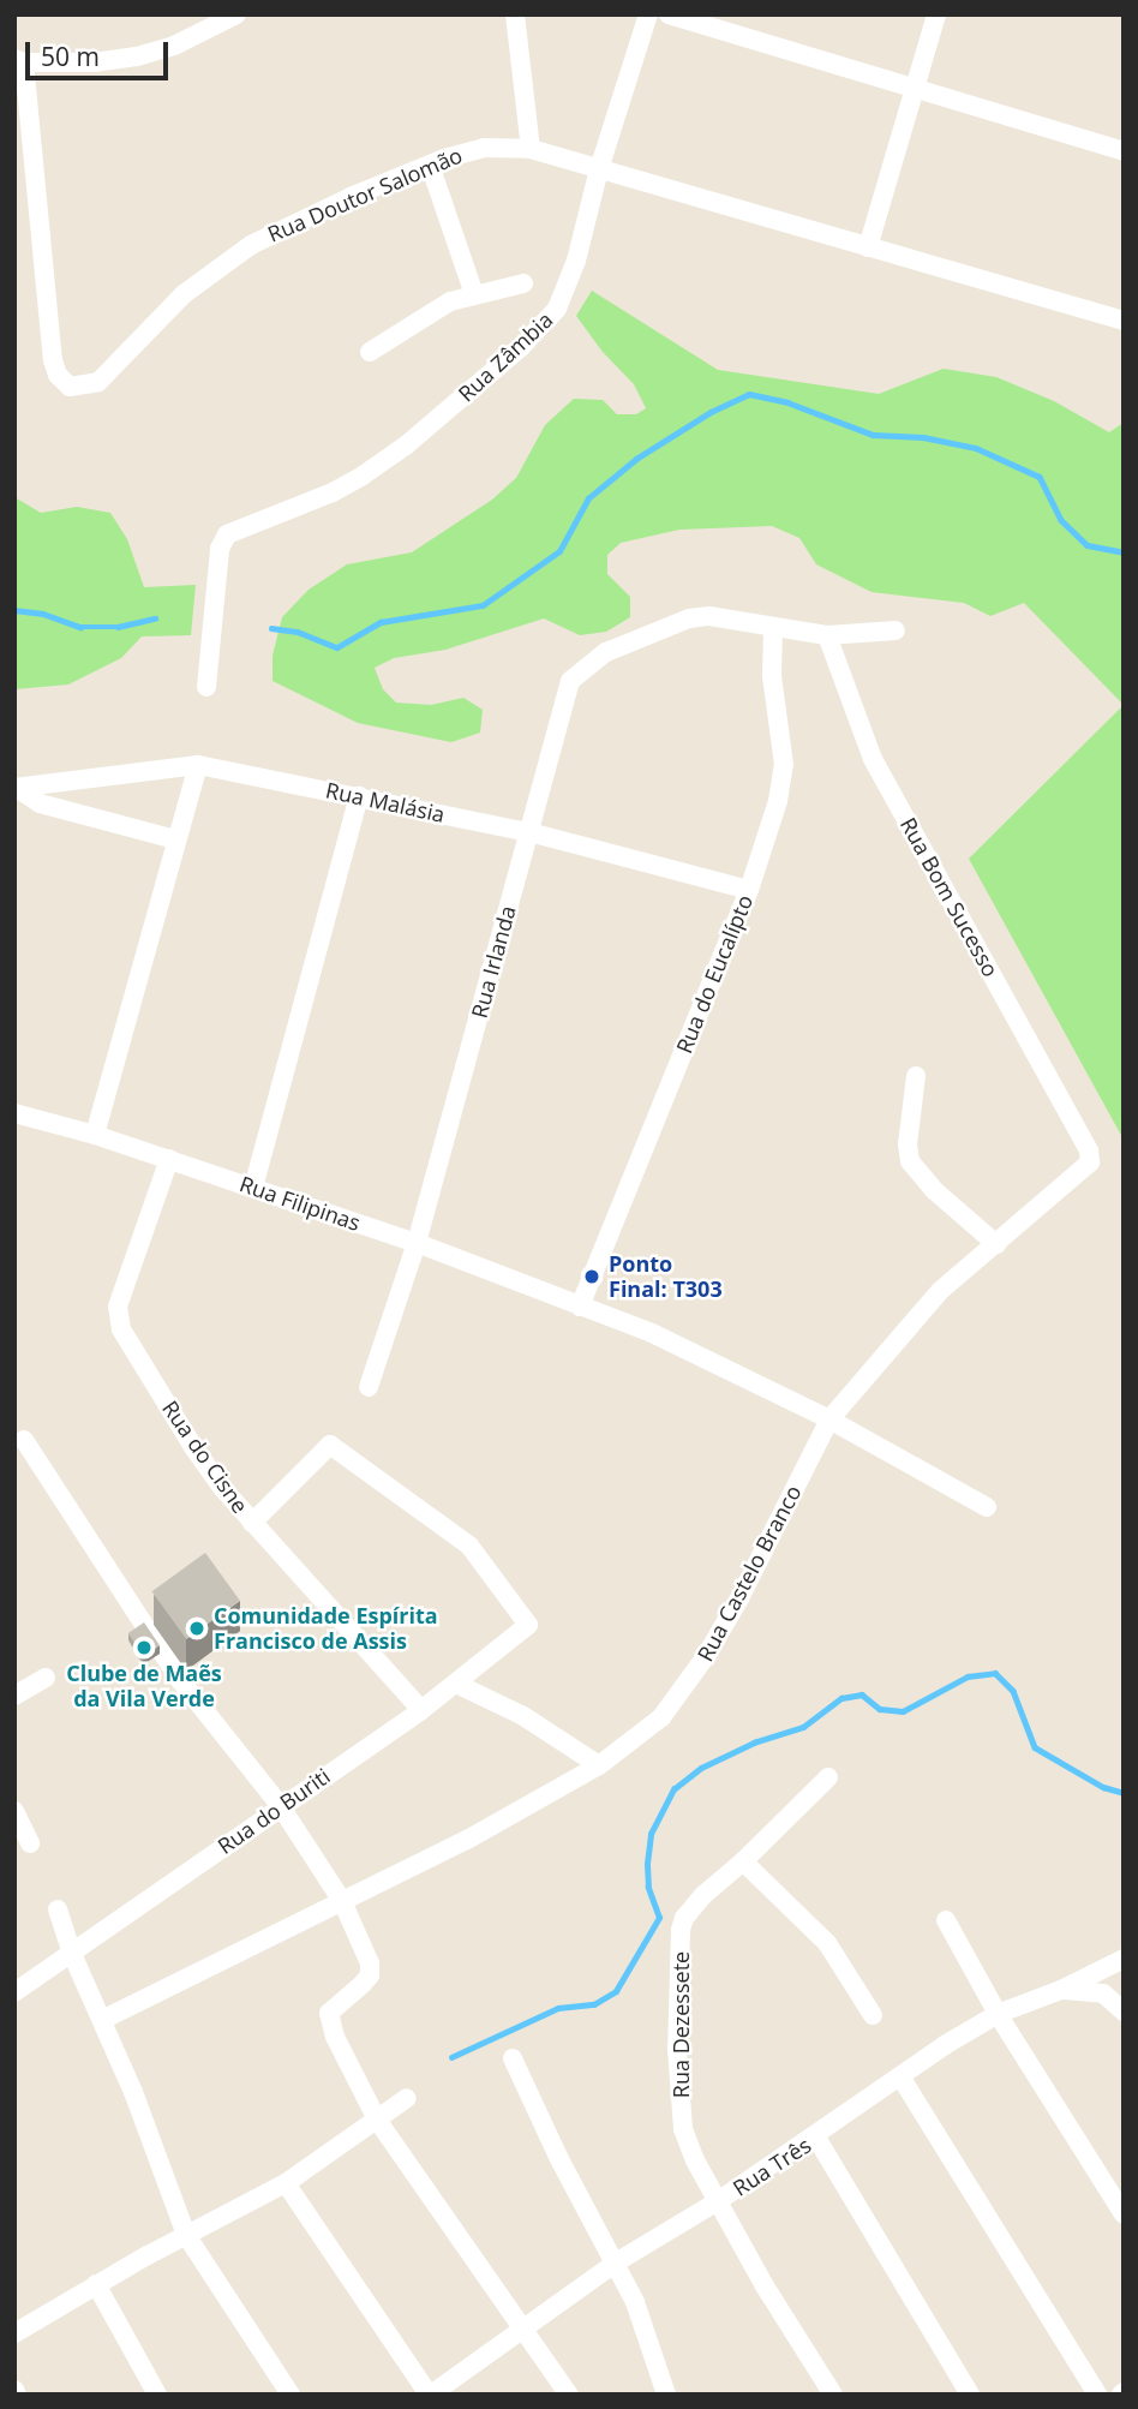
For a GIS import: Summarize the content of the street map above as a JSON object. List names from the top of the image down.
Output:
{
  "streets": {
    "street": [
      "Rua Doutor Salomão",
      "Rua Zâmbia",
      "Rua Malásia",
      "Rua Bom Sucesso",
      "Rua Irlanda",
      "Rua do Eucalípto",
      "Rua Filipinas",
      "Rua do Cisne",
      "Rua Castelo Branco",
      "Rua do Buriti",
      "Rua Dezessete",
      "Rua Três"
    ]
  },
  "crossings": [
    ["Rua Doutor Salomão", "Rua Zâmbia"],
    ["Rua Malásia", "Rua Irlanda"],
    ["Rua Malásia", "Rua do Eucalípto"],
    ["Rua Bom Sucesso", "Rua Castelo Branco"],
    ["Rua Irlanda", "Rua do Eucalípto"],
    ["Rua Irlanda", "Rua Filipinas"],
    ["Rua do Eucalípto", "Rua Filipinas"],
    ["Rua Filipinas", "Rua do Cisne"],
    ["Rua Filipinas", "Rua Castelo Branco"],
    ["Rua do Cisne", "Rua do Buriti"],
    ["Rua Dezessete", "Rua Três"]
  ],
  "places": ["Ponto Final: T303", "Comunidade Espírita Francisco de Assis", "Clube de Maẽs da Vila Verde"],
  "scale_bar": "50 m"
}
